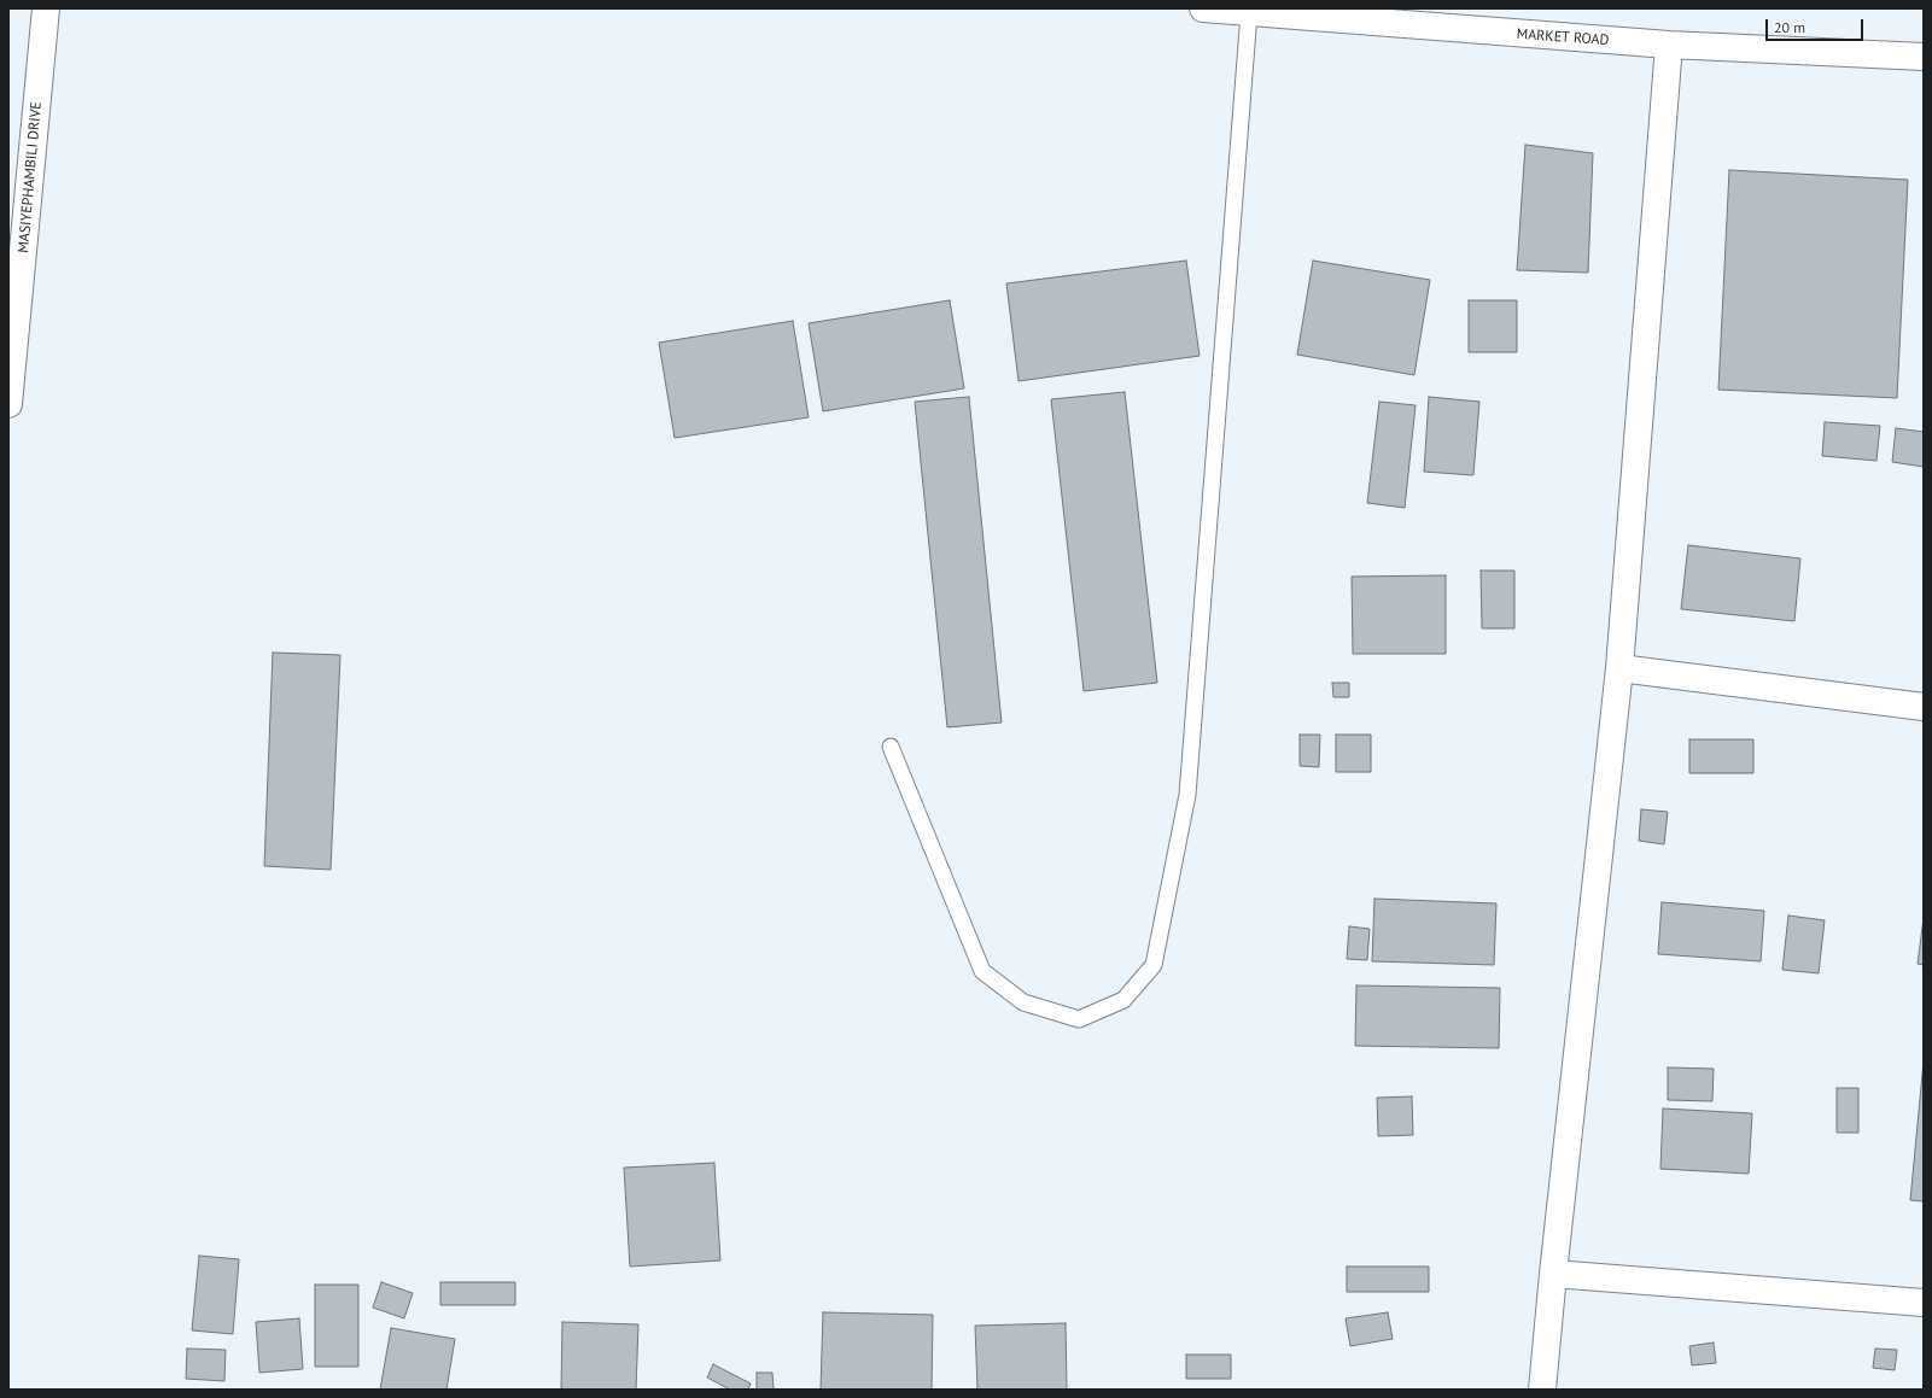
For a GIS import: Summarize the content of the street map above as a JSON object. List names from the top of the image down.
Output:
{
  "streets": {
    "street": ["MARKET ROAD", "MASIYEPHAMBILI DRIVE"]
  },
  "scale_bar": "20 m"
}
